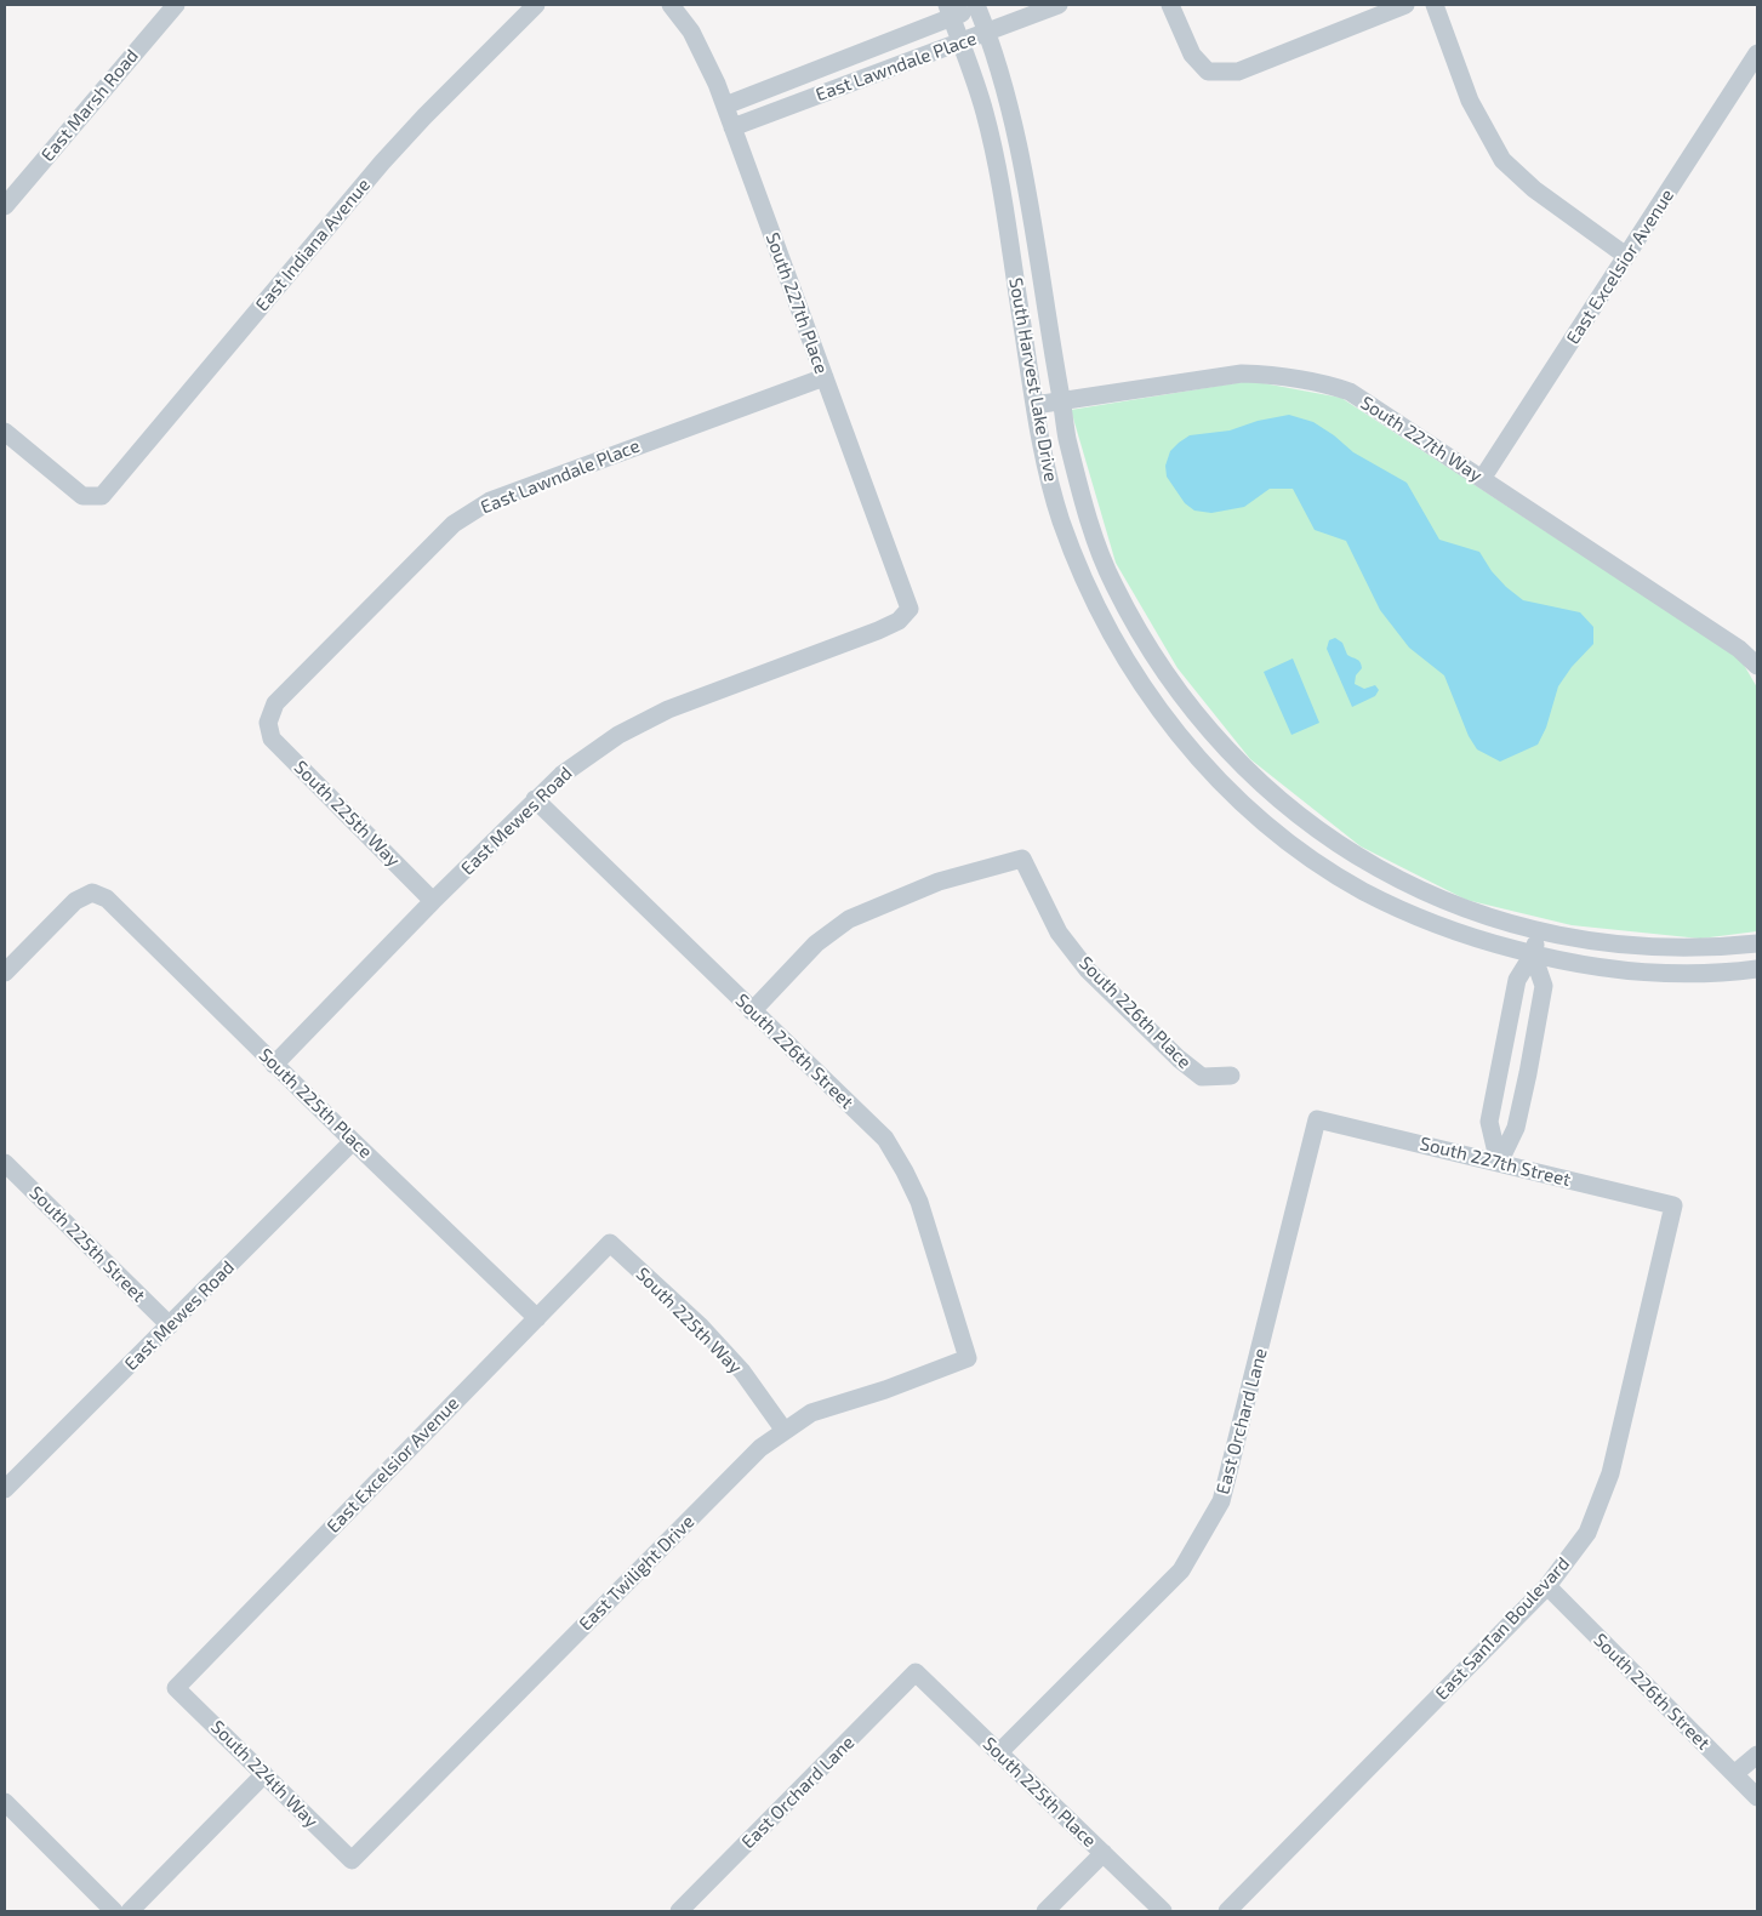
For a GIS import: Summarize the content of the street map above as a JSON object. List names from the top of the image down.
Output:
{
  "streets": {
    "street": [
      "East Lawndale Place",
      "East Marsh Road",
      "East Indiana Avenue",
      "East Excelsior Avenue",
      "South 227th Place",
      "South Harvest Lake Drive",
      "South 227th Way",
      "South 225th Way",
      "East Mewes Road",
      "South 226th Place",
      "South 226th Street",
      "South 225th Place",
      "South 227th Street",
      "South 225th Street",
      "East Orchard Lane",
      "East Twilight Drive",
      "East SanTan Boulevard",
      "South 224th Way"
    ]
  },
  "crossings": [
    ["East Lawndale Place", "South 227th Place"],
    ["East Lawndale Place", "South Harvest Lake Drive"],
    ["East Lawndale Place", "South 225th Way"],
    ["East Excelsior Avenue", "South 227th Way"],
    ["East Excelsior Avenue", "South 225th Way"],
    ["East Excelsior Avenue", "South 225th Place"],
    ["East Excelsior Avenue", "South 224th Way"],
    ["South 227th Place", "East Mewes Road"],
    ["South Harvest Lake Drive", "South 227th Way"],
    ["South 225th Way", "East Mewes Road"],
    ["South 225th Way", "East Twilight Drive"],
    ["East Mewes Road", "South 226th Street"],
    ["East Mewes Road", "South 225th Place"],
    ["East Mewes Road", "South 225th Street"],
    ["South 226th Place", "South 226th Street"],
    ["South 226th Street", "East Twilight Drive"],
    ["South 226th Street", "East SanTan Boulevard"],
    ["South 225th Place", "East Orchard Lane"],
    ["South 227th Street", "East Orchard Lane"],
    ["South 227th Street", "East SanTan Boulevard"],
    ["East Twilight Drive", "South 224th Way"]
  ]
}
